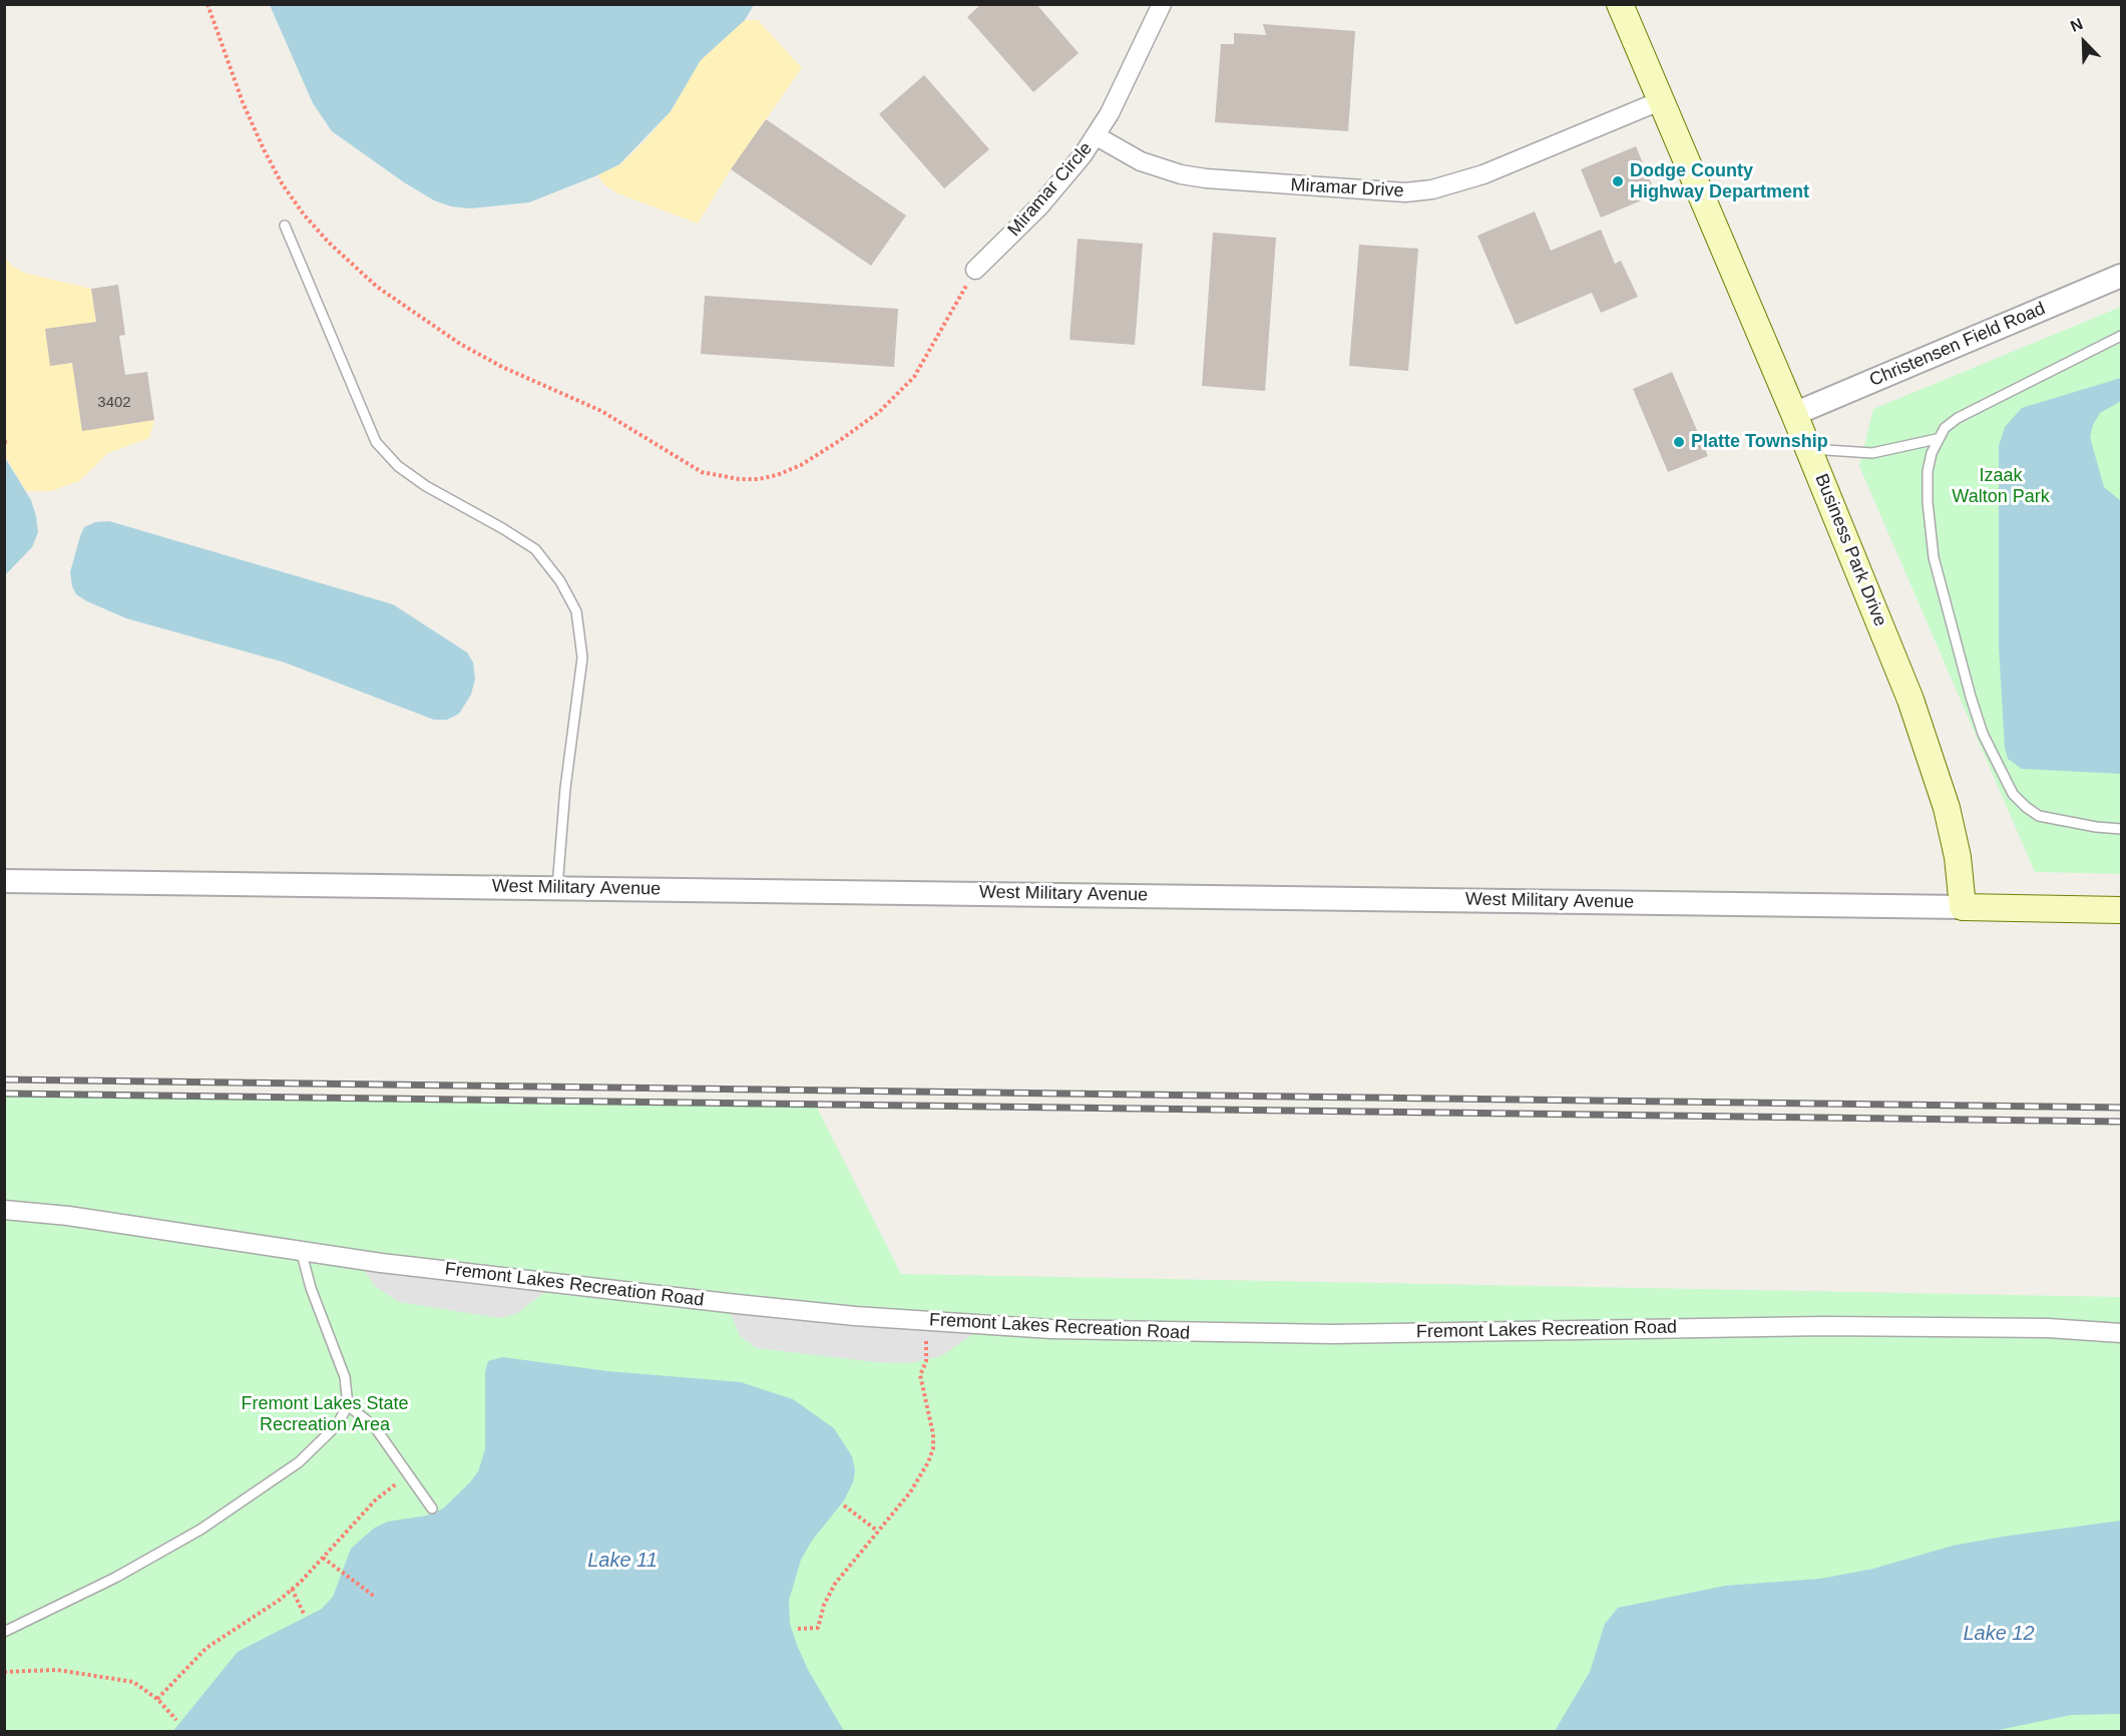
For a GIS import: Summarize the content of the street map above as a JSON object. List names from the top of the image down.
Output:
{
  "streets": {
    "main road": ["Business Park Drive", "West Military Avenue"],
    "street": [
      "Miramar Drive",
      "Miramar Circle",
      "Christensen Field Road",
      "Fremont Lakes Recreation Road"
    ]
  },
  "crossings": [
    ["Miramar Drive", "Miramar Circle"],
    ["Miramar Drive", "Business Park Drive"],
    ["Christensen Field Road", "Business Park Drive"],
    ["Business Park Drive", "West Military Avenue"]
  ],
  "water": ["Lake 11", "Lake 12"],
  "parks": ["Izaak Walton Park", "Fremont Lakes State Recreation Area"],
  "places": ["Dodge County Highway Department", "Platte Township"],
  "house_numbers": ["3402"],
  "north": "top left"
}
